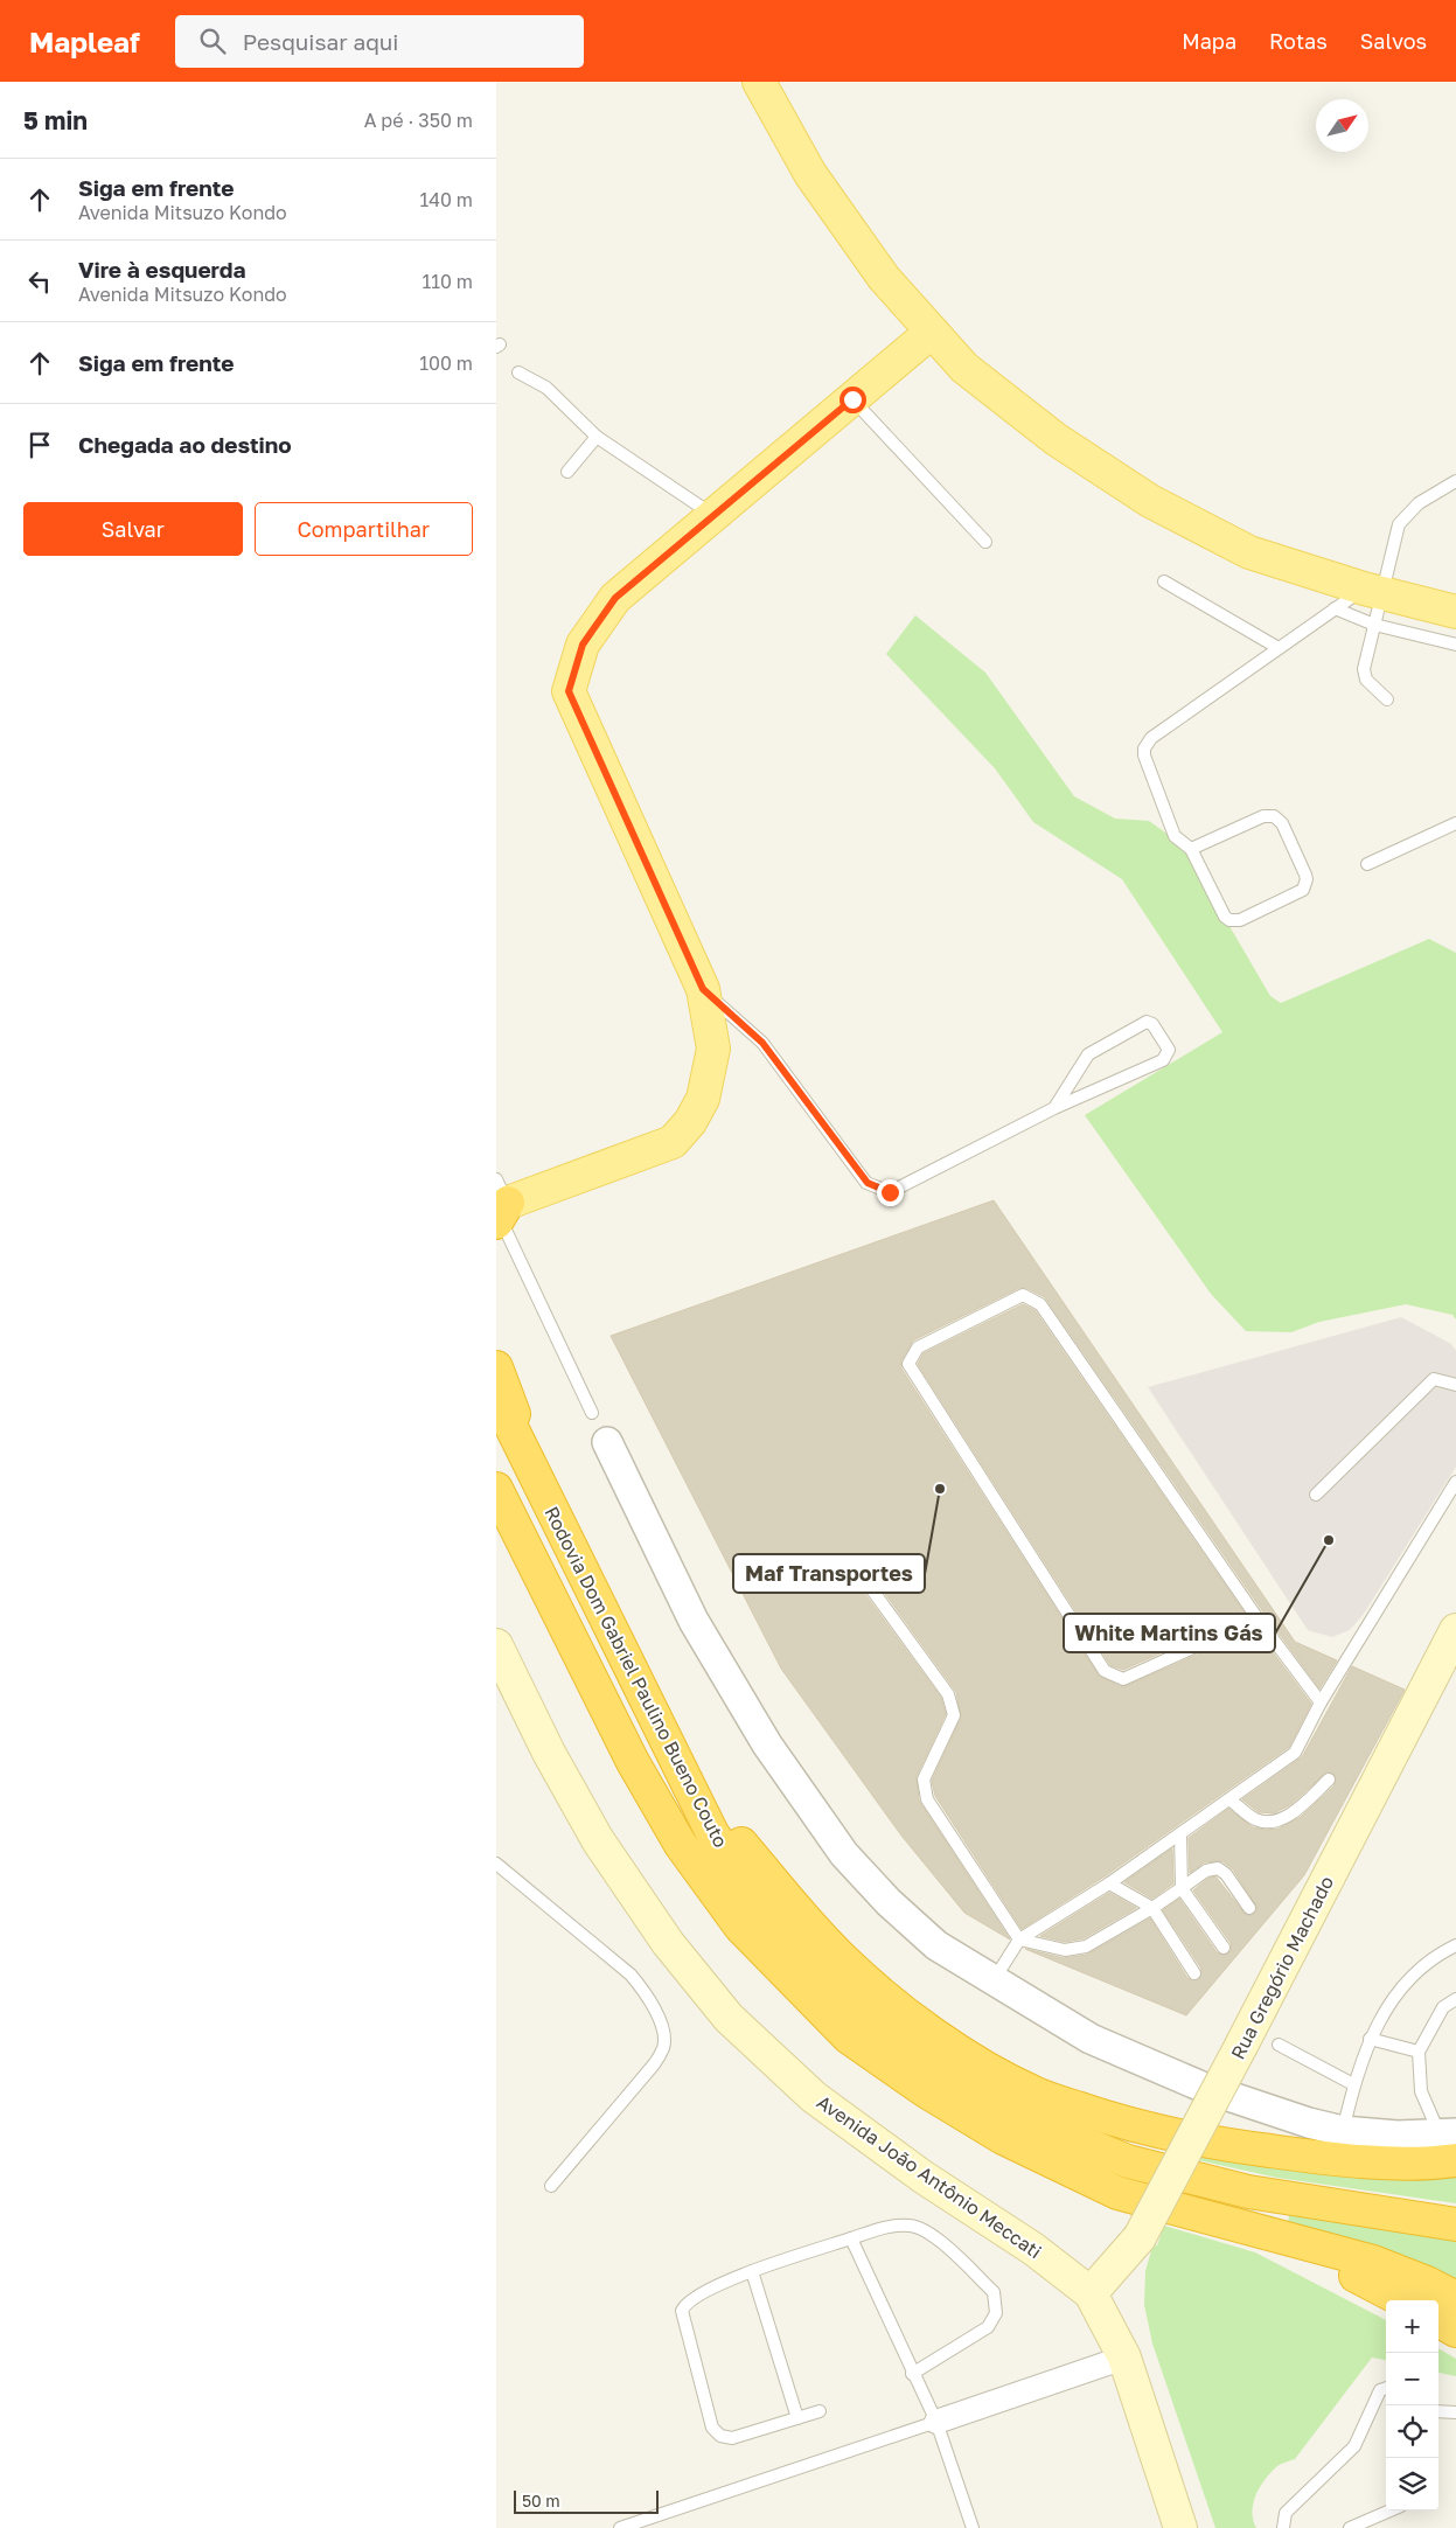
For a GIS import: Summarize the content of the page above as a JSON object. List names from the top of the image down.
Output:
{
  "streets": {
    "highway": ["Rodovia Dom Gabriel Paulino Bueno Couto"],
    "main road": ["Rua Gregório Machado", "Avenida João Antônio Meccati"]
  },
  "crossings": [
    ["Rua Gregório Machado", "Avenida João Antônio Meccati"]
  ],
  "places": ["Maf Transportes", "White Martins Gás"],
  "scale_bar": "50 m",
  "north": "top right",
  "page": {
    "header": "Mapleaf",
    "search": "Pesquisar aqui",
    "nav": ["Mapa", "Rotas", "Salvos"],
    "heading": ["5 min", "A pé · 350 m"],
    "list": [
      ["Siga em frente", "Avenida Mitsuzo Kondo", "140 m"],
      ["Vire à esquerda", "Avenida Mitsuzo Kondo", "110 m"],
      ["Siga em frente", "100 m"],
      "Chegada ao destino"
    ],
    "buttons": ["Salvar", "Compartilhar"],
    "map_buttons": ["+", "−"],
    "scale": "50 m"
  }
}
